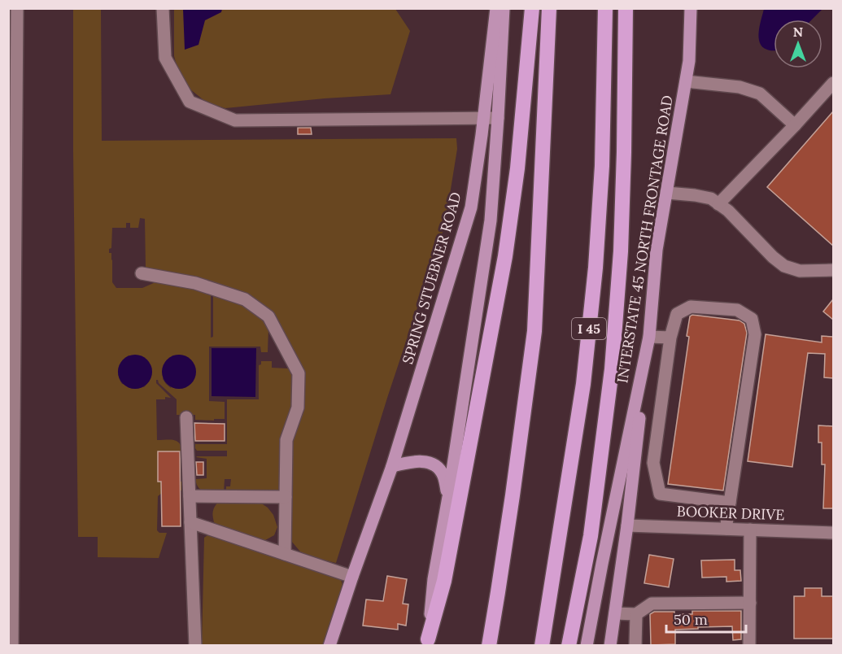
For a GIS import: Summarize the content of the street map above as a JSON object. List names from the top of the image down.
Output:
{
  "streets": {
    "highway": ["I 45"],
    "main road": ["INTERSTATE 45 NORTH FRONTAGE ROAD", "SPRING STUEBNER ROAD"],
    "street": ["BOOKER DRIVE"]
  },
  "scale_bar": "50 m",
  "north": "top"
}
